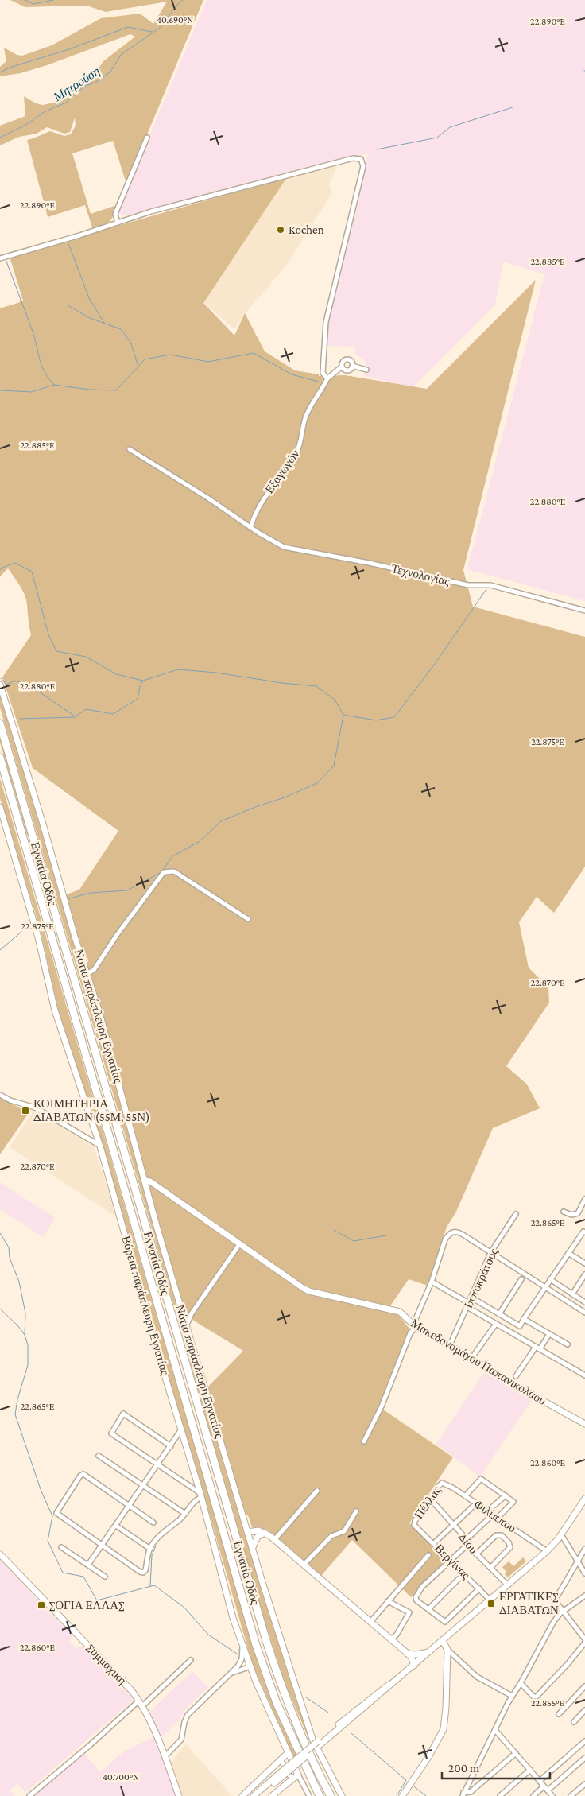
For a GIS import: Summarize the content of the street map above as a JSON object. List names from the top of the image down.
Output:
{
  "streets": {
    "highway": ["Εγνατία Οδός"],
    "street": [
      "Εξαγωγών",
      "Τεχνολογίας",
      "Νότια παράπλευρη Εγνατίας",
      "Ιπποκράτους",
      "Βόρεια παράπλευρη Εγνατίας",
      "Μακεδονομάχου Παπανικολάου",
      "Πέλλας",
      "Φιλίππου",
      "Δίου",
      "Βεργίνας",
      "Συμμαχική"
    ]
  },
  "crossings": [
    ["Εξαγωγών", "Τεχνολογίας"],
    ["Νότια παράπλευρη Εγνατίας", "Μακεδονομάχου Παπανικολάου"],
    ["Ιπποκράτους", "Μακεδονομάχου Παπανικολάου"],
    ["Πέλλας", "Φιλίππου"],
    ["Πέλλας", "Δίου"],
    ["Πέλλας", "Βεργίνας"]
  ],
  "water": ["Μητρούση"],
  "places": {
    "other": ["Kochen"],
    "transit": ["ΚΟΙΜΗΤΗΡΙΑ ΔΙΑΒΑΤΩΝ (55Μ, 55Ν)", "ΕΡΓΑΤΙΚΕΣ ΔΙΑΒΑΤΩΝ", "ΣΟΓΙΑ ΕΛΛΑΣ"]
  },
  "scale_bar": "200 m",
  "coordinates": [
    "40.690°N",
    "22.890°E",
    "22.885°E",
    "22.880°E",
    "22.875°E",
    "22.870°E",
    "22.865°E",
    "22.860°E",
    "22.855°E",
    "40.700°N"
  ]
}
